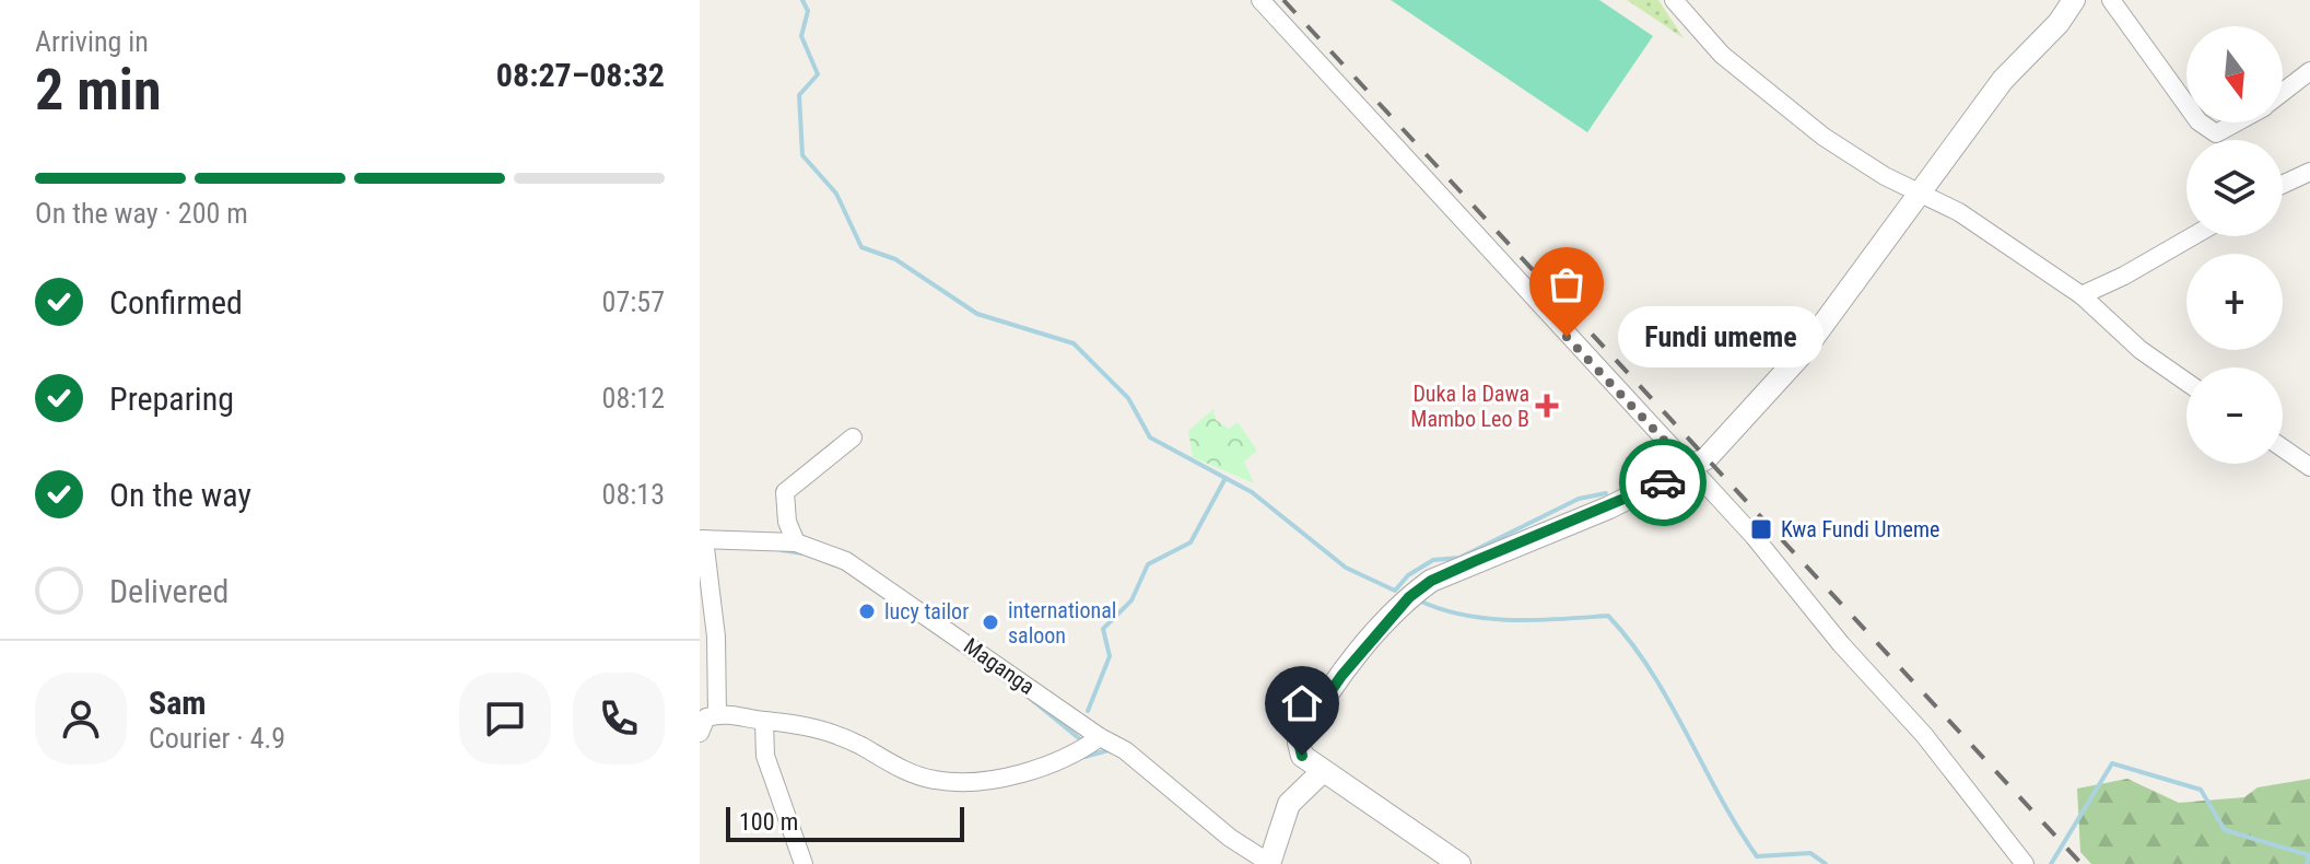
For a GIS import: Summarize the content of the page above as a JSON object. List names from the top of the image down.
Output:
{
  "streets": {
    "street": ["Maganga"]
  },
  "places": {
    "other": ["Fundi umeme", "lucy tailor", "international saloon"],
    "health": ["Duka la Dawa Mambo Leo B"],
    "transit": ["Kwa Fundi Umeme"]
  },
  "scale_bar": "100 m",
  "north": "bottom",
  "page": {
    "heading": ["2 min", "Arriving in", "08:27–08:32"],
    "panel": ["Sam", "Courier · 4.9"],
    "map_buttons": ["+", "−"],
    "bar": "On the way · 200 m",
    "list": [
      ["Confirmed", "07:57"],
      ["Preparing", "08:12"],
      ["On the way", "08:13"],
      "Delivered"
    ],
    "bubble": "Fundi umeme",
    "scale": "100 m"
  }
}
